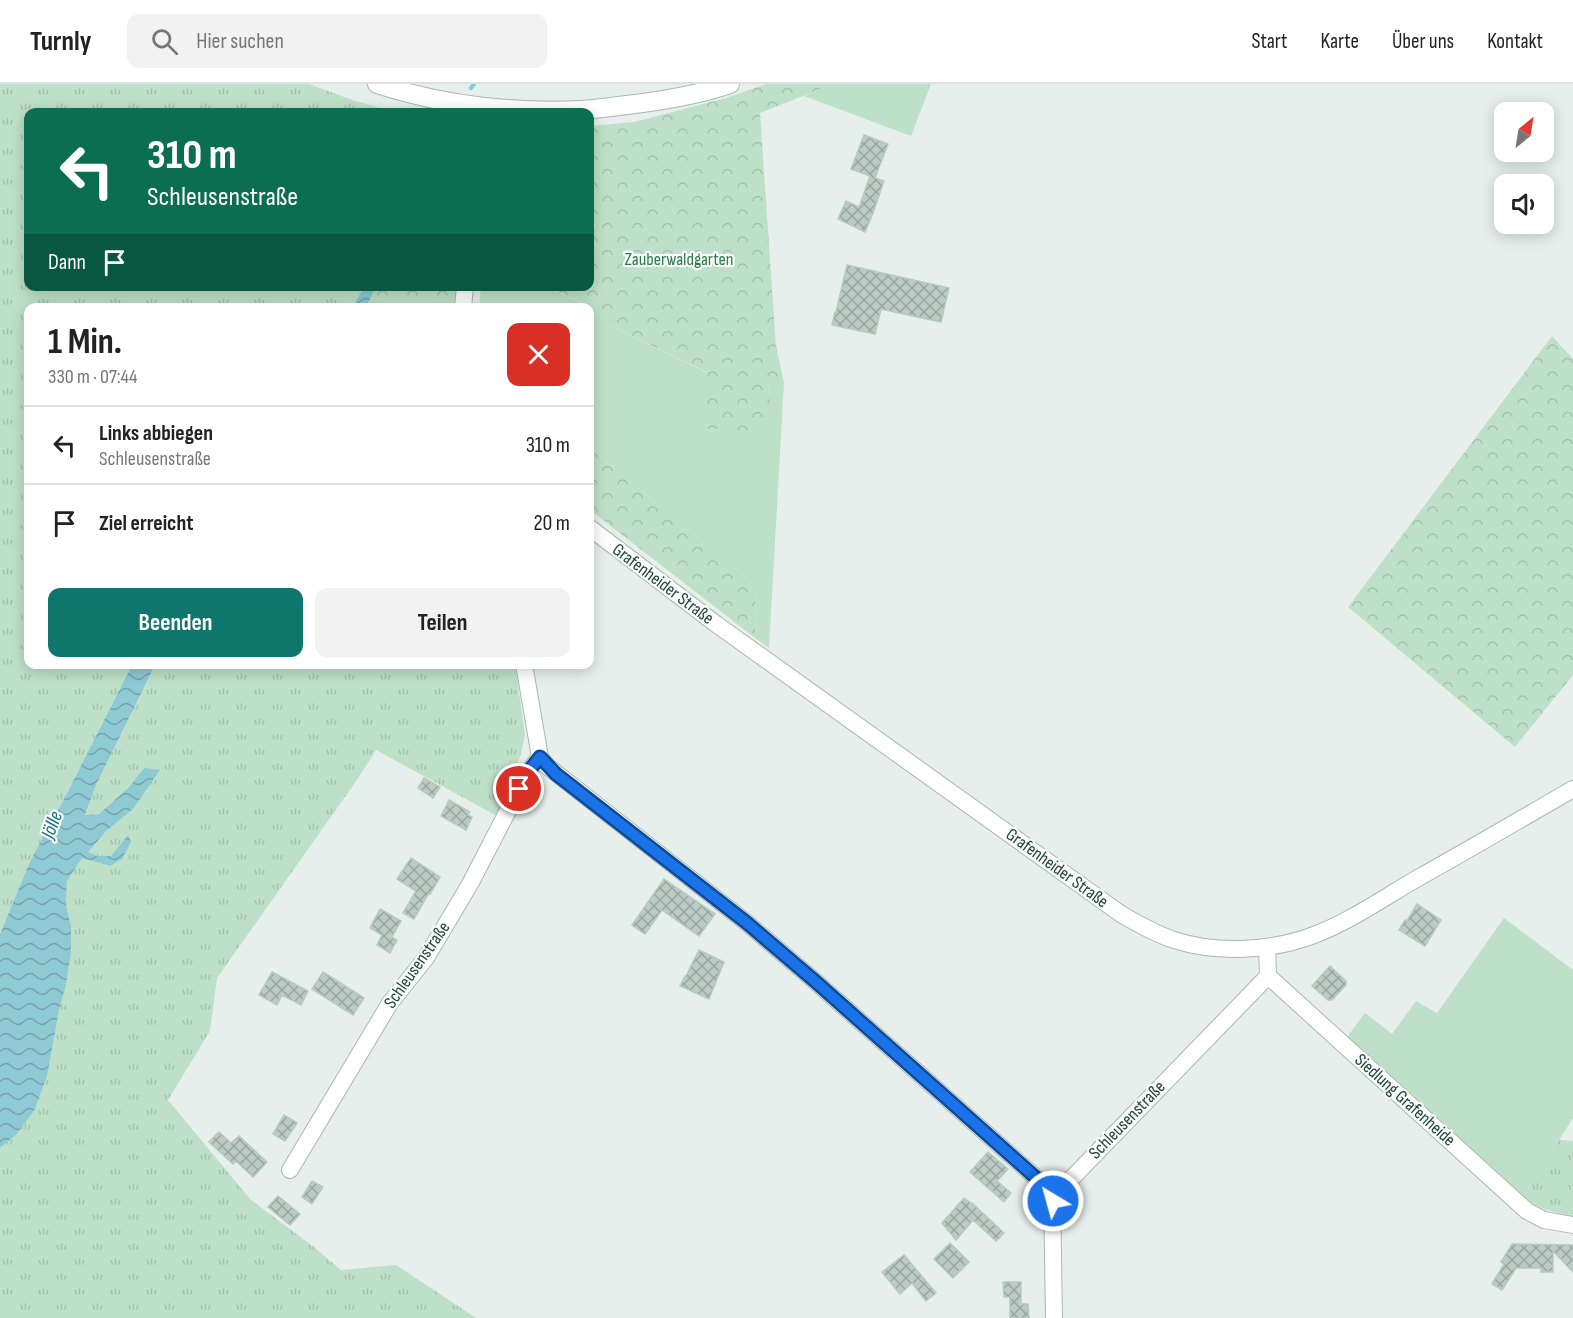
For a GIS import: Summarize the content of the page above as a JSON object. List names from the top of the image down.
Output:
{
  "streets": {
    "street": ["Grafenheider Straße", "Schleusenstraße", "Siedlung Grafenheide"]
  },
  "crossings": [
    ["Schleusenstraße", "Siedlung Grafenheide"]
  ],
  "water": ["Jölle"],
  "parks": ["Zauberwaldgarten"],
  "north": "top right",
  "page": {
    "header": "Turnly",
    "search": "Hier suchen",
    "nav": [
      "Start",
      "Karte",
      "Über uns",
      "Kontakt"
    ],
    "turn": ["310 m", "Schleusenstraße"],
    "then": "Dann",
    "heading": ["1 Min.", "330 m · 07:44"],
    "list": [
      {
        "name": "Links abbiegen",
        "note": "Schleusenstraße",
        "value": "310 m"
      },
      {
        "name": "Ziel erreicht",
        "value": "20 m"
      }
    ],
    "buttons": ["Beenden", "Teilen"]
  }
}
